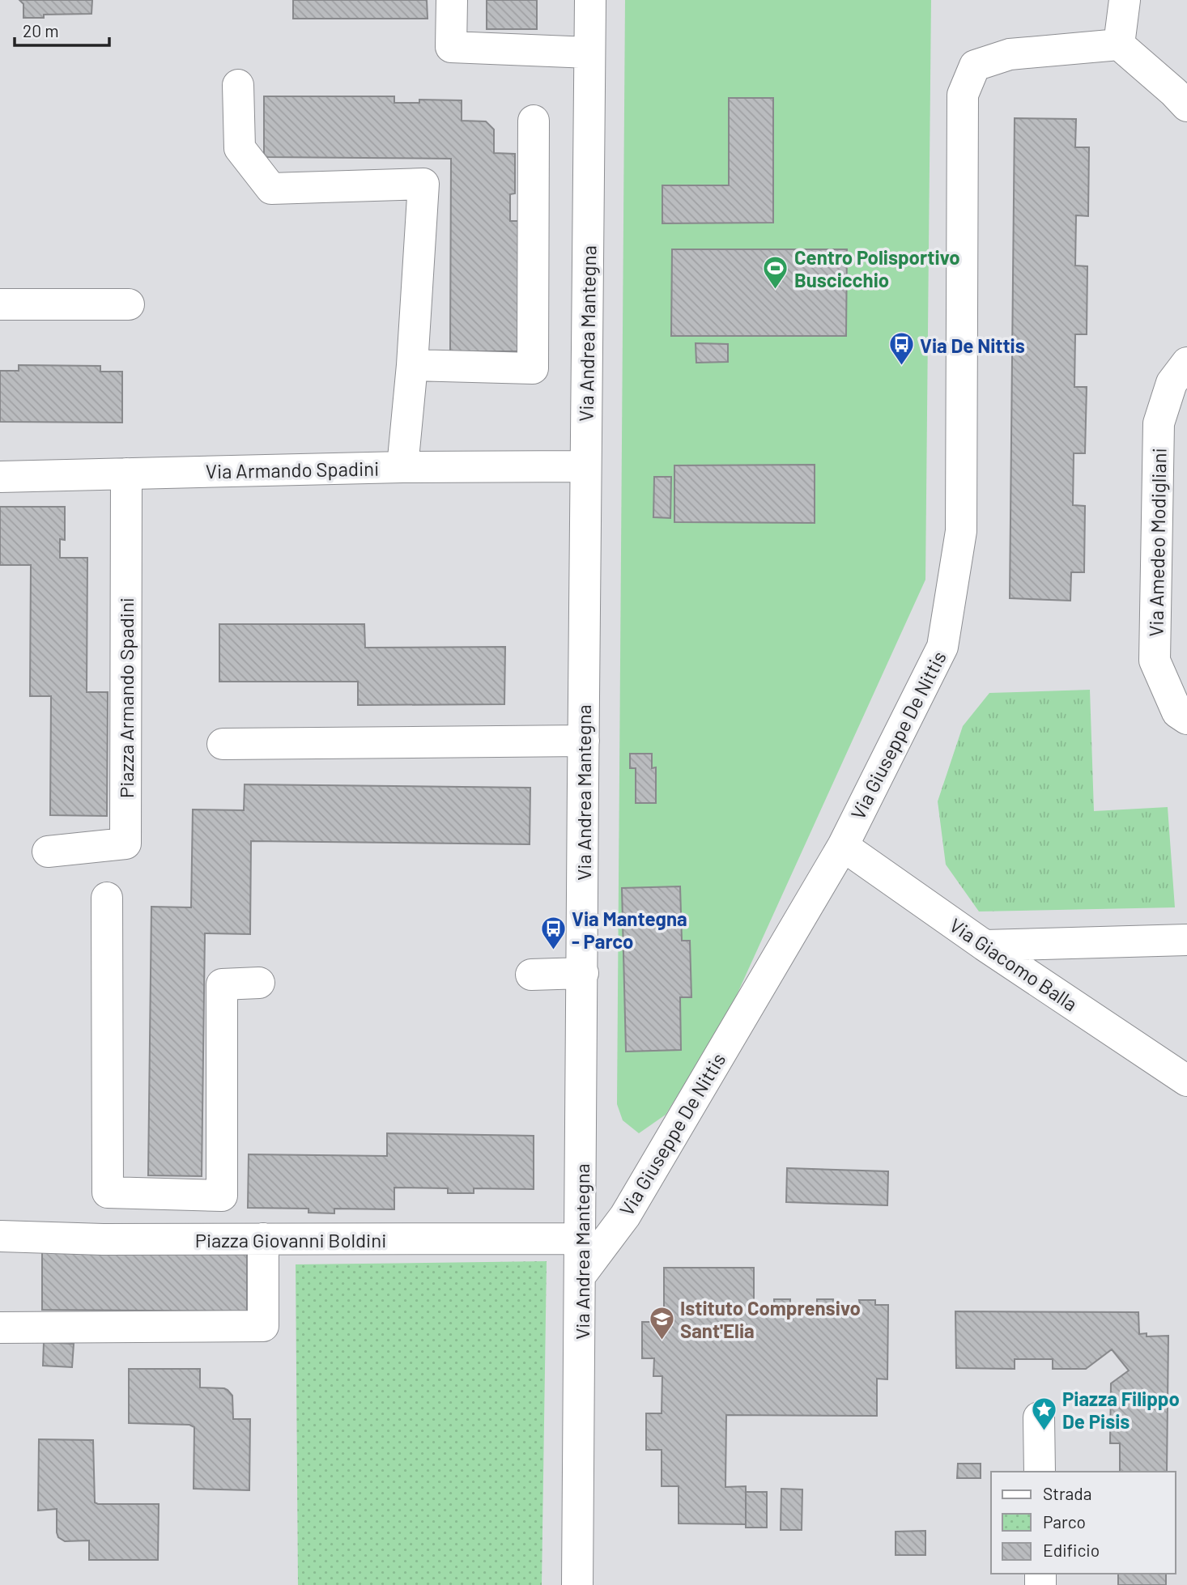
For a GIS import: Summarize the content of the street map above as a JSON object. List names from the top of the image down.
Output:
{
  "streets": {
    "street": [
      "Via Andrea Mantegna",
      "Via Armando Spadini",
      "Via Amedeo Modigliani",
      "Piazza Armando Spadini",
      "Via Giuseppe De Nittis",
      "Via Giacomo Balla",
      "Piazza Giovanni Boldini"
    ]
  },
  "crossings": [
    ["Via Andrea Mantegna", "Via Armando Spadini"],
    ["Via Andrea Mantegna", "Via Giuseppe De Nittis"],
    ["Via Andrea Mantegna", "Piazza Giovanni Boldini"],
    ["Via Armando Spadini", "Piazza Armando Spadini"],
    ["Via Giuseppe De Nittis", "Via Giacomo Balla"]
  ],
  "places": {
    "sports": ["Centro Polisportivo Buscicchio"],
    "bus stop": ["Via De Nittis", "Via Mantegna - Parco"],
    "school or university": ["Istituto Comprensivo Sant'Elia"],
    "place": ["Piazza Filippo De Pisis"]
  },
  "legend": ["Strada", "Parco", "Edificio"],
  "scale_bar": "20 m"
}
